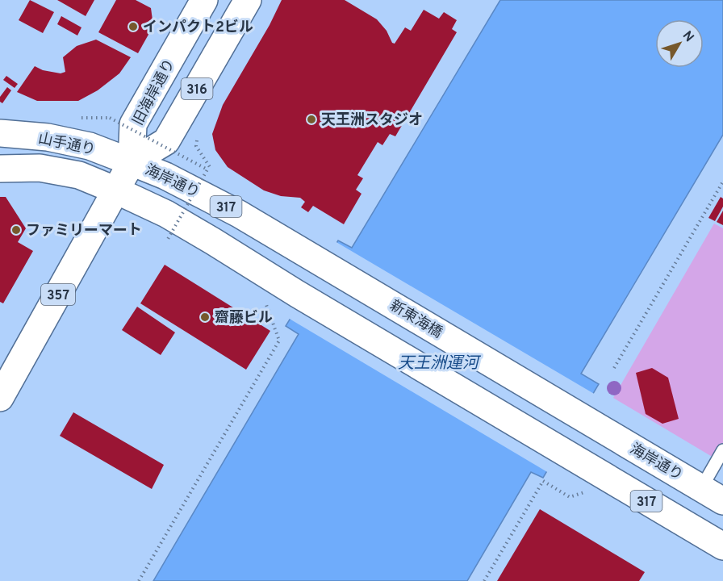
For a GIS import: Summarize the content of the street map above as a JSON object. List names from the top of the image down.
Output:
{
  "streets": {
    "main road": [
      "316",
      "旧海岸通り",
      "山手通り",
      "海岸通り",
      "317",
      "357",
      "新東海橋"
    ]
  },
  "crossings": [
    ["316", "旧海岸通り"],
    ["316", "山手通り"],
    ["316", "海岸通り"],
    ["旧海岸通り", "山手通り"],
    ["旧海岸通り", "海岸通り"],
    ["山手通り", "海岸通り"],
    ["山手通り", "317"],
    ["海岸通り", "317"],
    ["海岸通り", "新東海橋"]
  ],
  "water": ["天王洲運河"],
  "places": [
    "インパクト2ビル",
    "天王洲スタジオ",
    "ファミリーマート",
    "齋藤ビル"
  ],
  "north": "top right"
}
